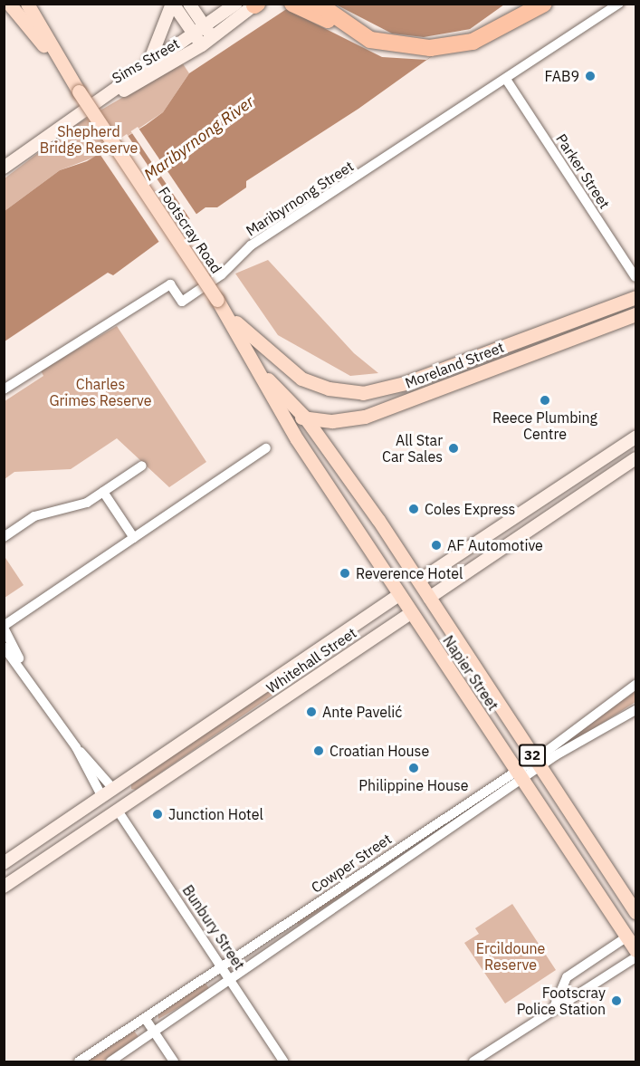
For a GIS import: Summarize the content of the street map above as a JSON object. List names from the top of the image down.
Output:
{
  "streets": {
    "main road": [
      "Sims Street",
      "Footscray Road",
      "Moreland Street",
      "Whitehall Street",
      "Napier Street",
      "32",
      "Bunbury Street"
    ],
    "street": ["Parker Street", "Maribyrnong Street", "Cowper Street"]
  },
  "crossings": [
    ["Parker Street", "Maribyrnong Street"],
    ["Footscray Road", "Moreland Street"],
    ["Footscray Road", "Napier Street"],
    ["Moreland Street", "Napier Street"],
    ["Whitehall Street", "Napier Street"],
    ["Whitehall Street", "Bunbury Street"],
    ["Napier Street", "Cowper Street"],
    ["Cowper Street", "Bunbury Street"]
  ],
  "water": ["Maribyrnong River"],
  "parks": ["Shepherd Bridge Reserve", "Charles Grimes Reserve", "Ercildoune Reserve"],
  "places": [
    "FAB9",
    "Reece Plumbing Centre",
    "All Star Car Sales",
    "Coles Express",
    "AF Automotive",
    "Reverence Hotel",
    "Ante Pavelić",
    "Croatian House",
    "Philippine House",
    "Junction Hotel",
    "Footscray Police Station"
  ]
}
